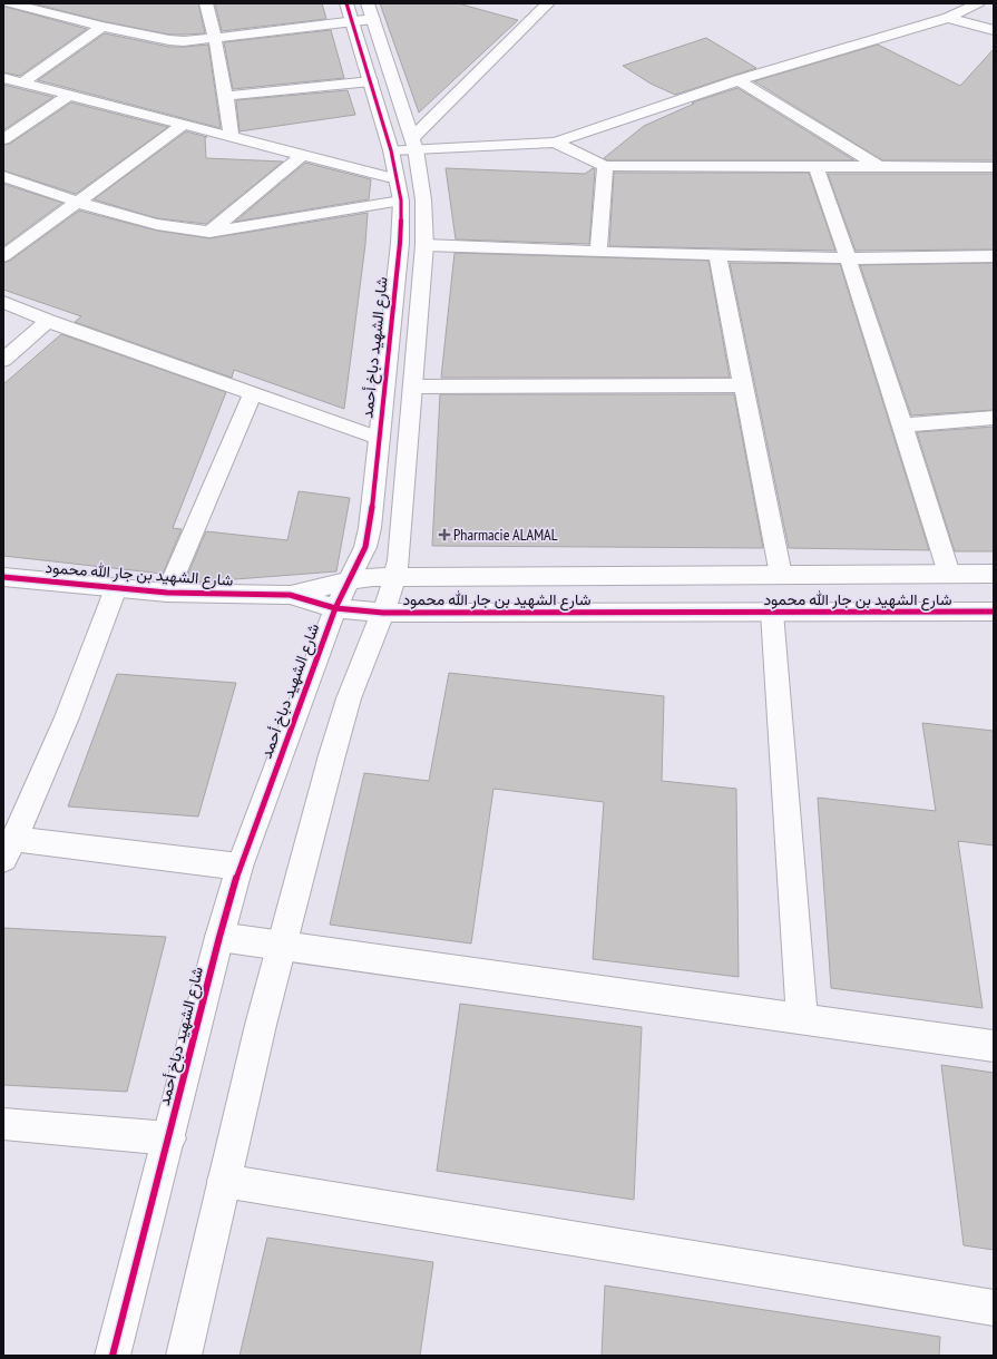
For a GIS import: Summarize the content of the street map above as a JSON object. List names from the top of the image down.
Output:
{
  "streets": {
    "street": ["شارع الشهيد دباخ أحمد", "شارع الشهيد بن جار الله محمود"]
  },
  "crossings": [
    ["شارع الشهيد دباخ أحمد", "شارع الشهيد بن جار الله محمود"]
  ],
  "places": {
    "health": ["Pharmacie ALAMAL"]
  }
}
